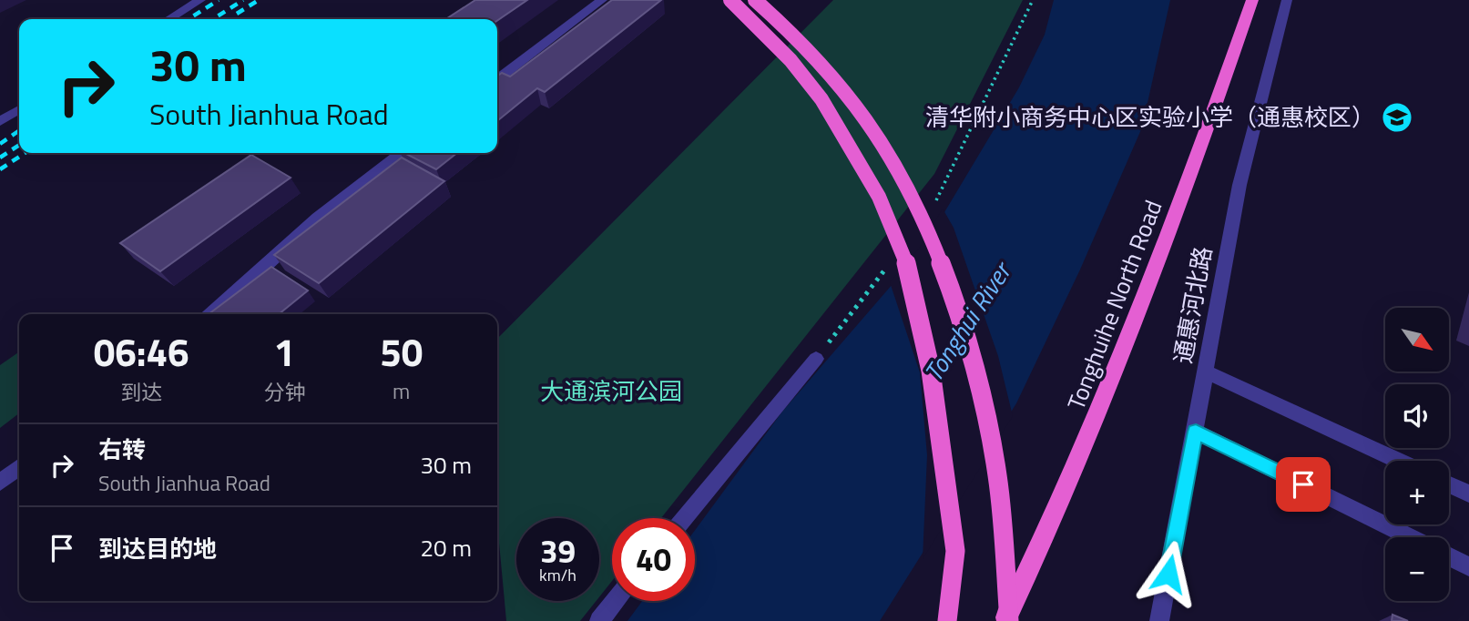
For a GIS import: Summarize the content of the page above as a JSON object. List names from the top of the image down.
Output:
{
  "streets": {
    "highway": ["Tonghuihe North Road"],
    "street": ["通惠河北路"]
  },
  "water": ["Tonghui River"],
  "parks": ["大通滨河公园"],
  "places": {
    "school or university": ["清华附小商务中心区实验小学（通惠校区）"]
  },
  "north": "bottom right",
  "page": {
    "turn": ["30 m", "South Jianhua Road"],
    "map_buttons": ["+", "−"],
    "eta": [
      "06:46",
      "到达",
      "1",
      "分钟",
      "50",
      "m"
    ],
    "list": [
      {
        "name": "右转",
        "note": "South Jianhua Road",
        "value": "30 m"
      },
      {
        "name": "到达目的地",
        "value": "20 m"
      }
    ],
    "speed": "39 km/h",
    "limit": "40"
  }
}
